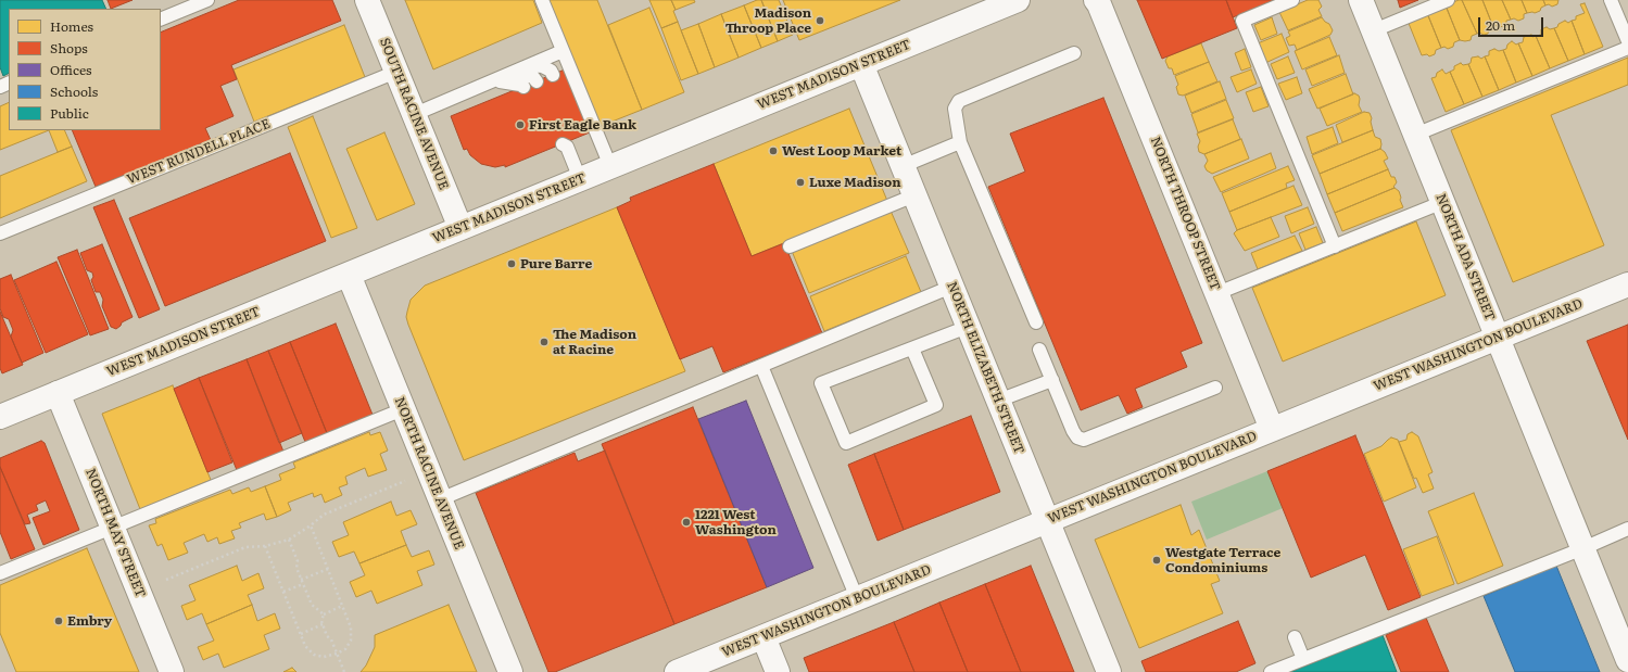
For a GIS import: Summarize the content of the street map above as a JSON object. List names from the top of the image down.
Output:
{
  "streets": {
    "street": [
      "WEST MADISON STREET",
      "SOUTH RACINE AVENUE",
      "NORTH THROOP STREET",
      "NORTH ADA STREET",
      "WEST WASHINGTON BOULEVARD",
      "NORTH ELIZABETH STREET",
      "NORTH RACINE AVENUE",
      "NORTH MAY STREET"
    ],
    "lane": ["WEST RUNDELL PLACE"]
  },
  "crossings": [
    ["WEST MADISON STREET", "SOUTH RACINE AVENUE"],
    ["WEST MADISON STREET", "NORTH ELIZABETH STREET"],
    ["WEST MADISON STREET", "NORTH RACINE AVENUE"],
    ["WEST MADISON STREET", "NORTH MAY STREET"],
    ["SOUTH RACINE AVENUE", "WEST RUNDELL PLACE"],
    ["NORTH THROOP STREET", "WEST WASHINGTON BOULEVARD"],
    ["NORTH ADA STREET", "WEST WASHINGTON BOULEVARD"],
    ["WEST WASHINGTON BOULEVARD", "NORTH ELIZABETH STREET"]
  ],
  "places": [
    "Madison Throop Place",
    "First Eagle Bank",
    "West Loop Market",
    "Luxe Madison",
    "Pure Barre",
    "The Madison at Racine",
    "1221 West Washington",
    "Westgate Terrace Condominiums",
    "Embry"
  ],
  "legend": [
    "Homes",
    "Shops",
    "Offices",
    "Schools",
    "Public"
  ],
  "scale_bar": "20 m"
}
